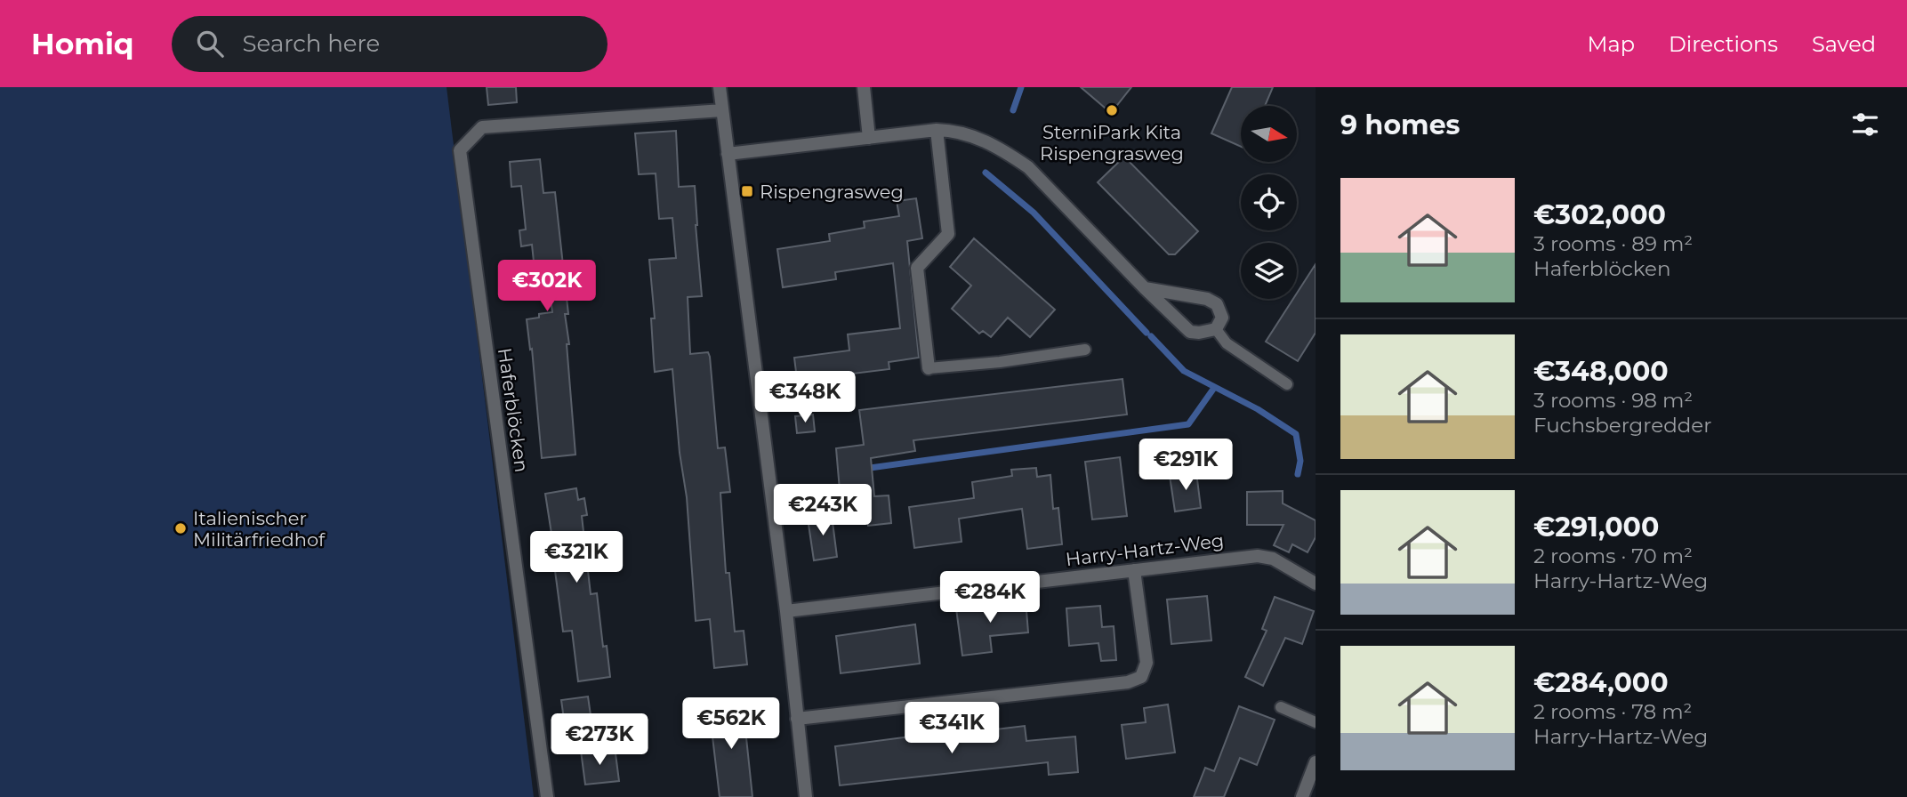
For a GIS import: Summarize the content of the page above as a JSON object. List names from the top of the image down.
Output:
{
  "streets": {
    "street": ["Haferblöcken", "Harry-Hartz-Weg"]
  },
  "places": {
    "other": ["SterniPark Kita Rispengrasweg", "Italienischer Militärfriedhof"],
    "transit": ["Rispengrasweg"]
  },
  "north": "right",
  "page": {
    "header": "Homiq",
    "search": "Search here",
    "nav": ["Map", "Directions", "Saved"],
    "heading": "9 homes",
    "list": [
      {
        "name": "€302,000",
        "note": "3 rooms · 89 m² · Haferblöcken"
      },
      {
        "name": "€348,000",
        "note": "3 rooms · 98 m² · Fuchsbergredder"
      },
      {
        "name": "€291,000",
        "note": "2 rooms · 70 m² · Harry-Hartz-Weg"
      },
      {
        "name": "€284,000",
        "note": "2 rooms · 78 m² · Harry-Hartz-Weg"
      }
    ],
    "price": [
      "€302K",
      "€348K",
      "€291K",
      "€243K",
      "€321K",
      "€284K",
      "€562K",
      "€341K",
      "€273K"
    ]
  }
}
